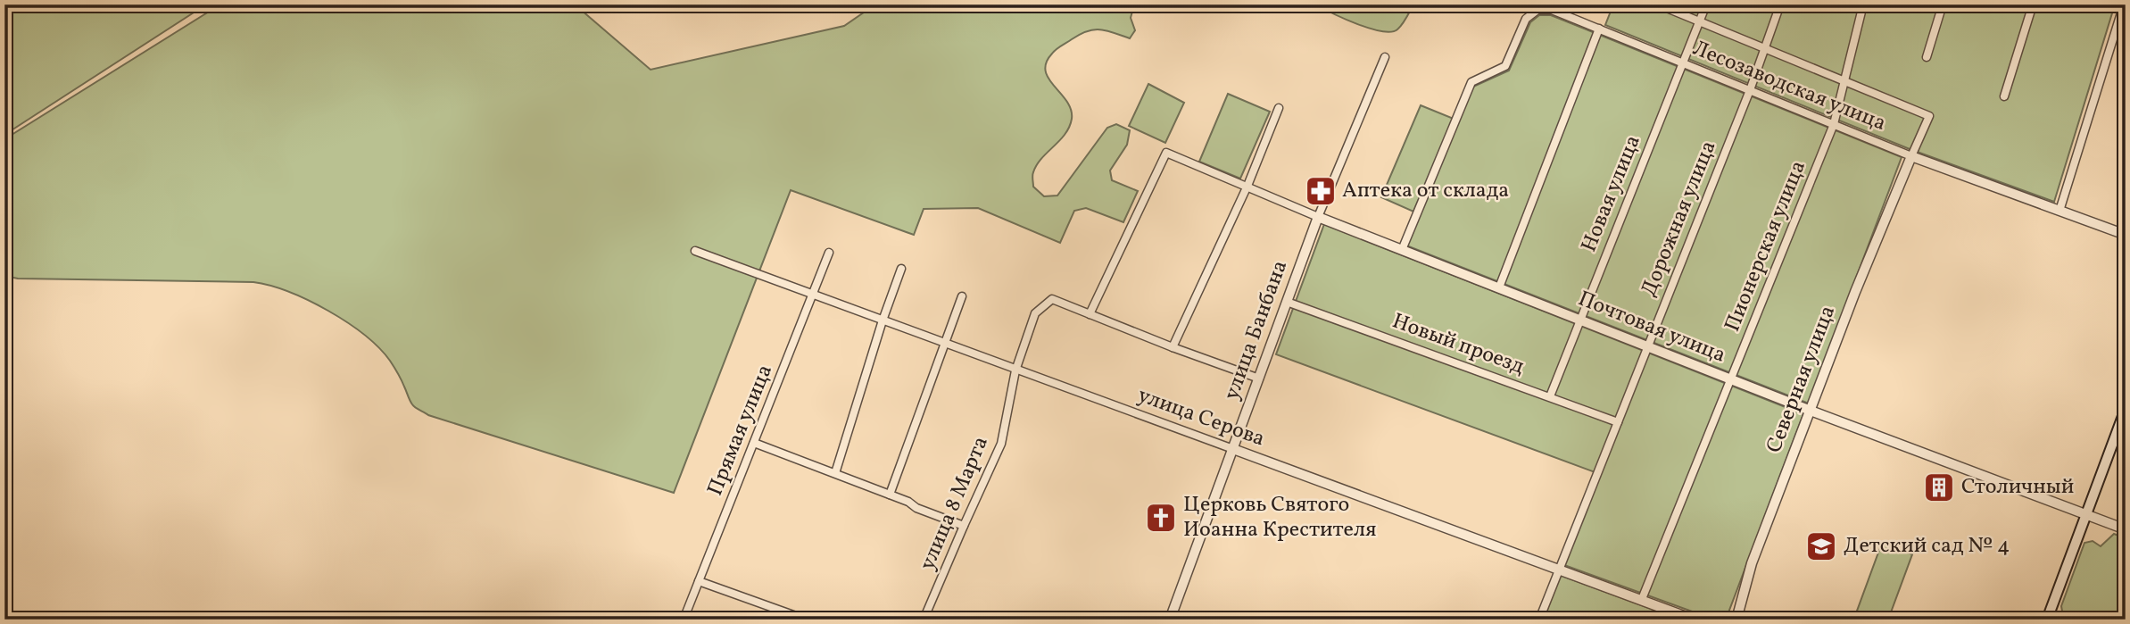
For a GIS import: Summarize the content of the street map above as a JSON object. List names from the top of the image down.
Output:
{
  "streets": {
    "street": [
      "Лесозаводская улица",
      "Новая улица",
      "Дорожная улица",
      "Пионерская улица",
      "Почтовая улица",
      "улица Банбана",
      "Новый проезд",
      "Северная улица",
      "улица Серова",
      "Прямая улица",
      "улица 8 Марта"
    ]
  },
  "crossings": [
    ["Лесозаводская улица", "Новая улица"],
    ["Лесозаводская улица", "Дорожная улица"],
    ["Лесозаводская улица", "Пионерская улица"],
    ["Лесозаводская улица", "Почтовая улица"],
    ["Лесозаводская улица", "Северная улица"],
    ["Новая улица", "Почтовая улица"],
    ["Новая улица", "Новый проезд"],
    ["Дорожная улица", "Почтовая улица"],
    ["Дорожная улица", "Новый проезд"],
    ["Дорожная улица", "улица Серова"],
    ["Пионерская улица", "Почтовая улица"],
    ["Пионерская улица", "улица Серова"],
    ["Почтовая улица", "улица Банбана"],
    ["Почтовая улица", "Северная улица"],
    ["Почтовая улица", "улица 8 Марта"],
    ["улица Банбана", "Новый проезд"],
    ["улица Банбана", "улица Серова"],
    ["улица Серова", "Прямая улица"],
    ["улица Серова", "улица 8 Марта"]
  ],
  "places": {
    "pharmacy": ["Аптека от склада"],
    "building": ["Столичный"],
    "church": ["Церковь Святого Иоанна Крестителя"],
    "school or university": ["Детский сад № 4"]
  }
}
